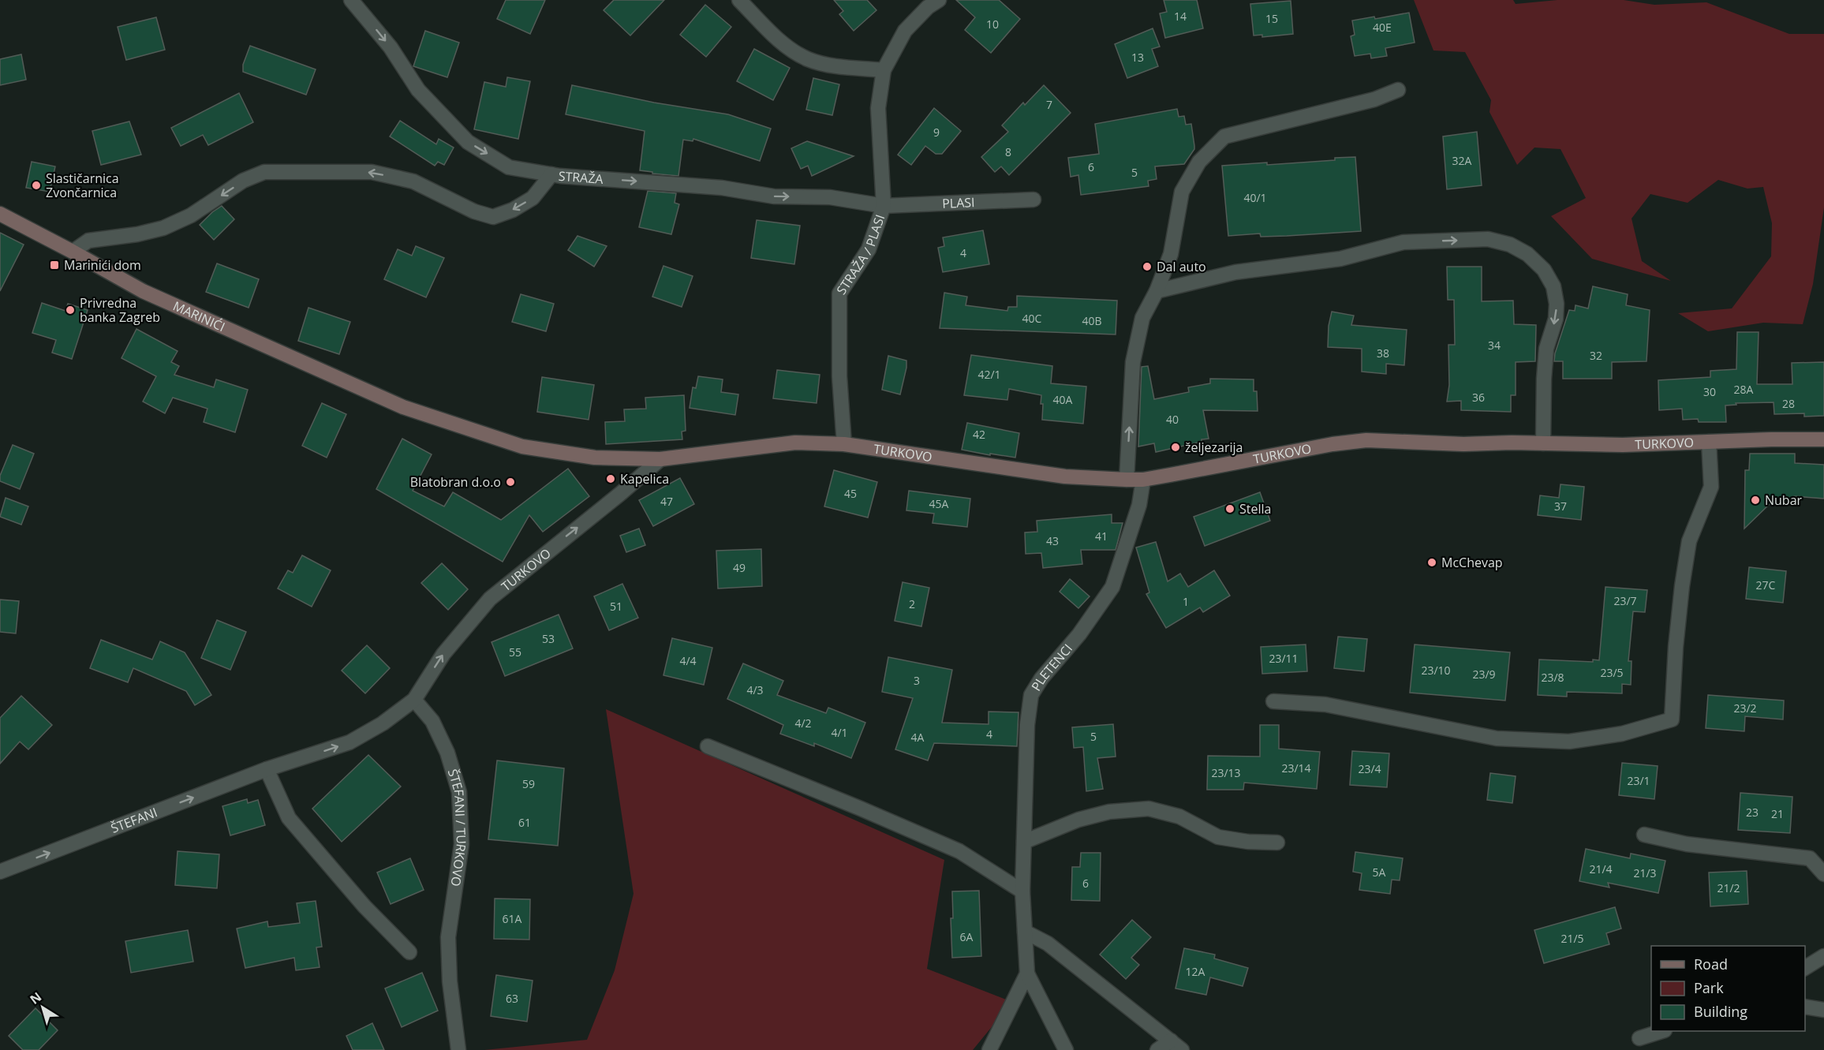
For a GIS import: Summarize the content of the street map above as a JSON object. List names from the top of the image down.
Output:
{
  "streets": {
    "main road": ["MARINIĆI", "TURKOVO"],
    "street": [
      "STRAŽA",
      "PLASI",
      "STRAŽA / PLASI",
      "PLETENCI",
      "ŠTEFANI",
      "ŠTEFANI / TURKOVO"
    ]
  },
  "crossings": [
    ["STRAŽA", "PLASI"],
    ["STRAŽA", "STRAŽA / PLASI"],
    ["PLASI", "STRAŽA / PLASI"],
    ["STRAŽA / PLASI", "TURKOVO"],
    ["MARINIĆI", "TURKOVO"],
    ["TURKOVO", "PLETENCI"],
    ["TURKOVO", "ŠTEFANI"],
    ["TURKOVO", "ŠTEFANI / TURKOVO"],
    ["ŠTEFANI", "ŠTEFANI / TURKOVO"]
  ],
  "one_way": ["STRAŽA", "ŠTEFANI"],
  "places": {
    "other": [
      "Slastičarnica Zvončarnica",
      "Dal auto",
      "Privredna banka Zagreb",
      "željezarija",
      "Kapelica",
      "Blatobran d.o.o",
      "Nubar",
      "Stella",
      "McChevap"
    ],
    "transit": ["Marinići dom"]
  },
  "house_numbers": [
    "14",
    "15",
    "10",
    "40E",
    "13",
    "7",
    "9",
    "8",
    "32A",
    "6",
    "5",
    "40/1",
    "4",
    "40C",
    "40B",
    "34",
    "38",
    "32",
    "42/1",
    "28A",
    "30",
    "36",
    "40A",
    "28",
    "40",
    "42",
    "45",
    "47",
    "45A",
    "37",
    "41",
    "43",
    "49",
    "27C",
    "23/7",
    "1",
    "2",
    "51",
    "53",
    "55",
    "23/11",
    "4/4",
    "23/10",
    "23/5",
    "23/9",
    "23/8",
    "3",
    "4/3",
    "23/2",
    "4/2",
    "4/1",
    "4",
    "5",
    "4A",
    "23/14",
    "23/4",
    "23/13",
    "23/1",
    "59",
    "23",
    "21",
    "61",
    "21/4",
    "5A",
    "21/3",
    "6",
    "21/2",
    "61A",
    "6A",
    "21/5",
    "12A",
    "63"
  ],
  "legend": ["Road", "Park", "Building"],
  "north": "top left"
}
